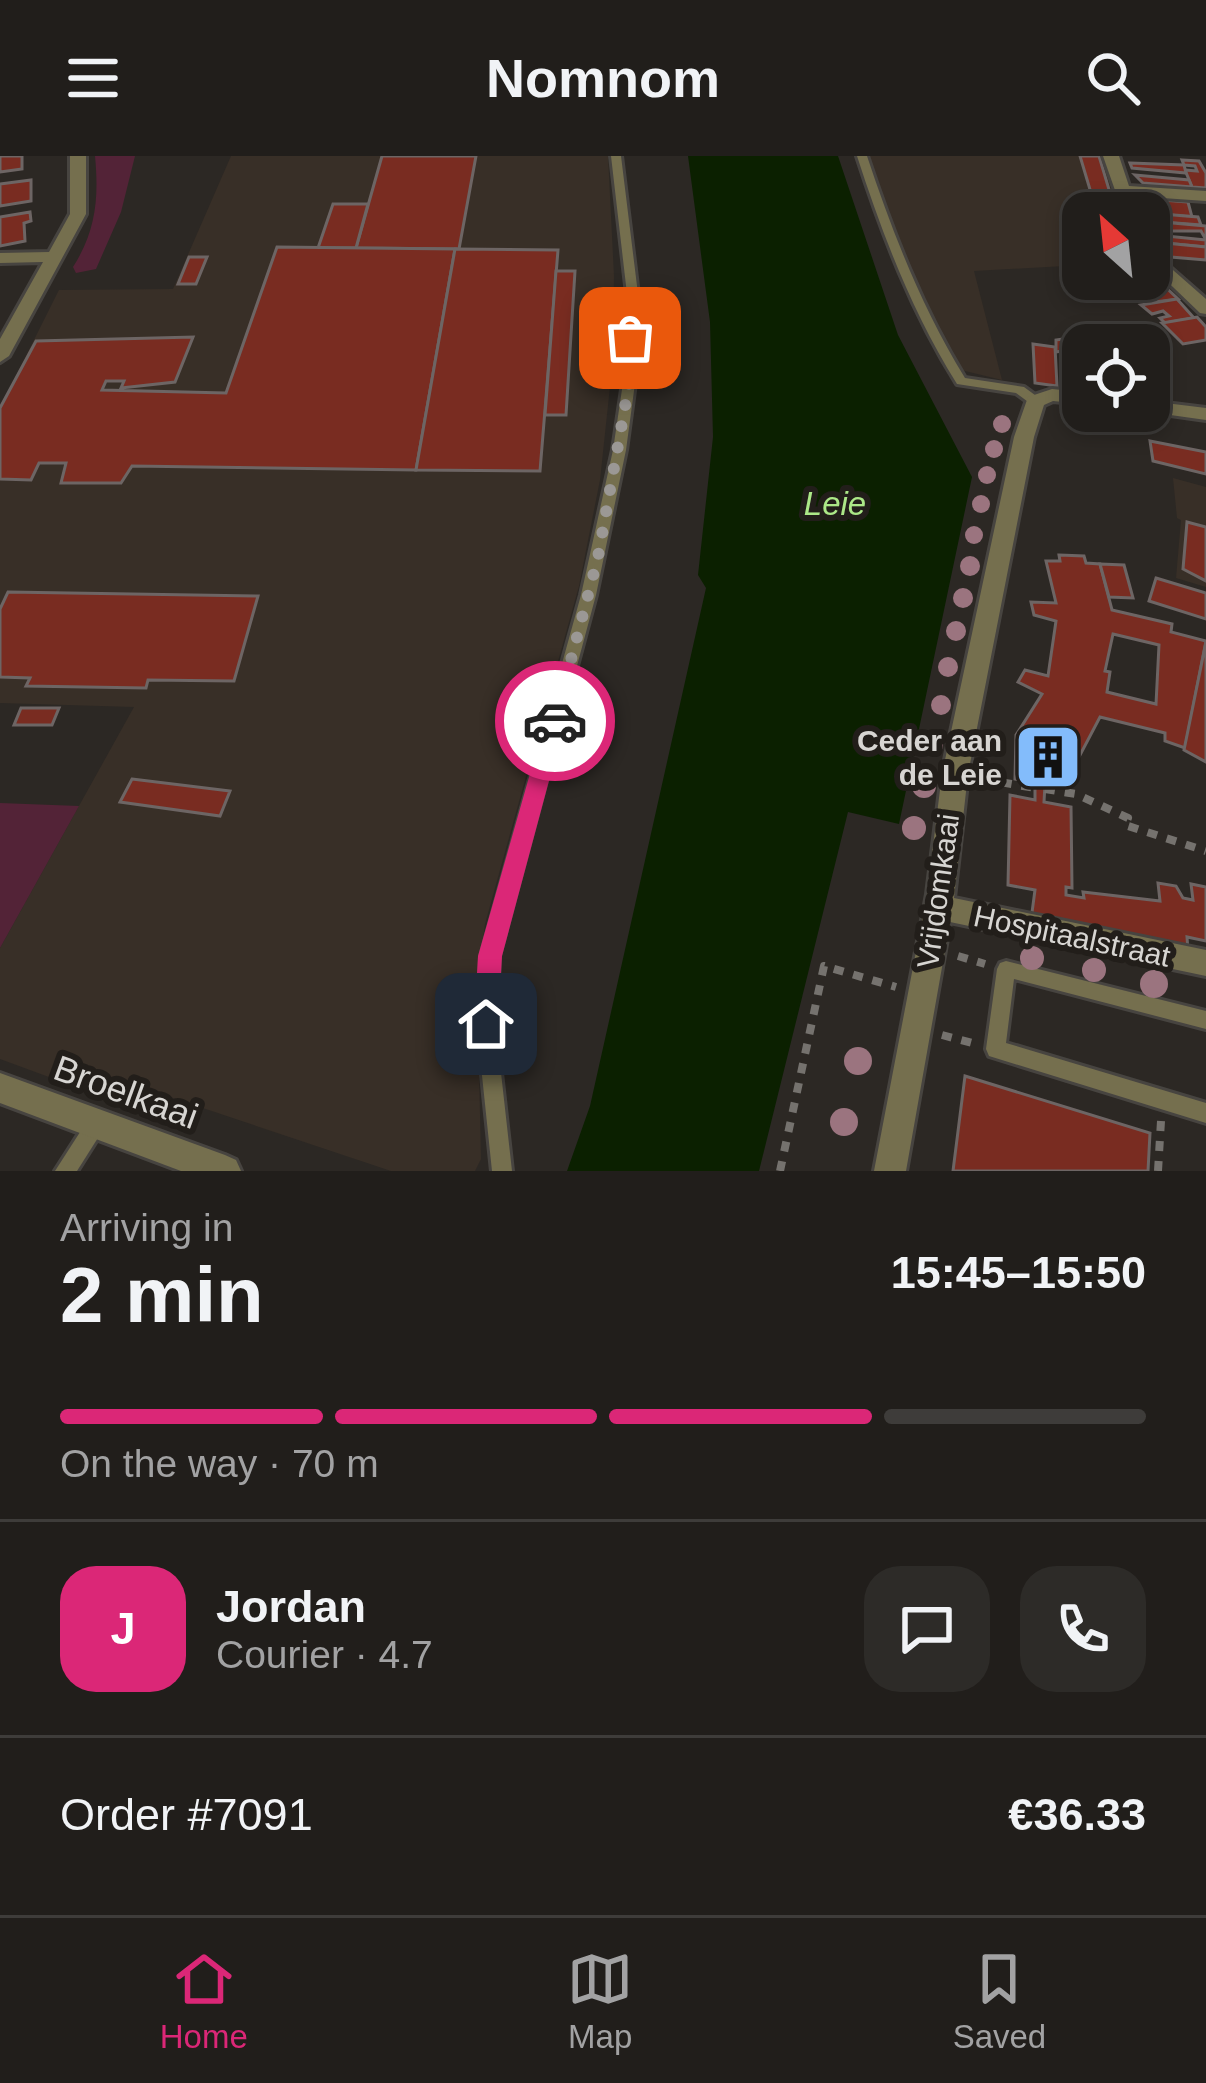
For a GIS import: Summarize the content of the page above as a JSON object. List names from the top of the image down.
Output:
{
  "streets": {
    "street": ["Vrijdomkaai", "Hospitaalstraat", "Broelkaai"]
  },
  "crossings": [
    ["Vrijdomkaai", "Hospitaalstraat"]
  ],
  "water": ["Leie"],
  "places": {
    "building": ["Ceder aan de Leie"]
  },
  "north": "top left",
  "page": {
    "header": "Nomnom",
    "heading": ["2 min", "Arriving in", "15:45–15:50"],
    "panel": [
      "Jordan",
      "Courier · 4.7",
      "Order #7091",
      "€36.33"
    ],
    "bar": "On the way · 70 m",
    "round": "J",
    "tabs": ["Home", "Map", "Saved"]
  }
}
